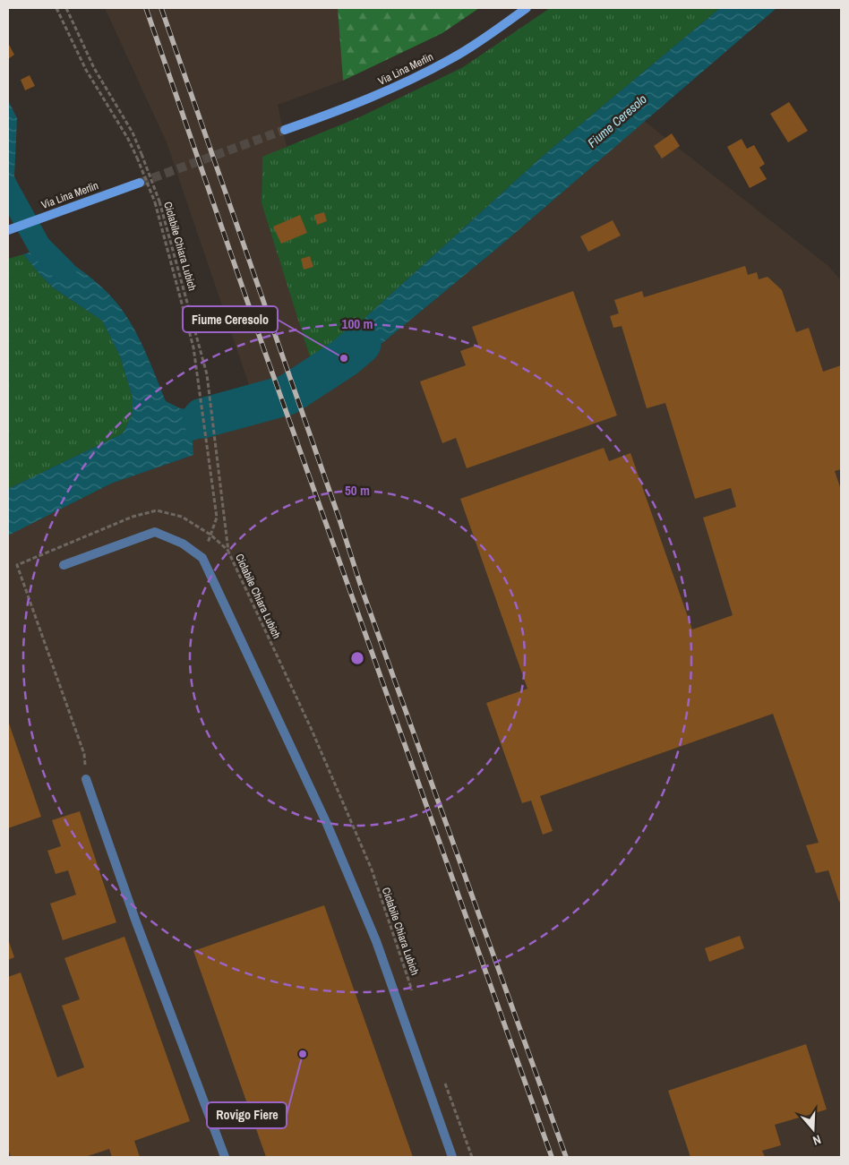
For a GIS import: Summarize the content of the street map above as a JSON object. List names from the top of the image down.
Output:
{
  "streets": {
    "main road": ["Via Lina Merlin"],
    "path": ["Ciclabile Chiara Lubich"]
  },
  "water": ["Fiume Ceresolo"],
  "places": ["Fiume Ceresolo", "Rovigo Fiere"],
  "north": "bottom",
  "rings": ["100 m", "50 m"]
}
